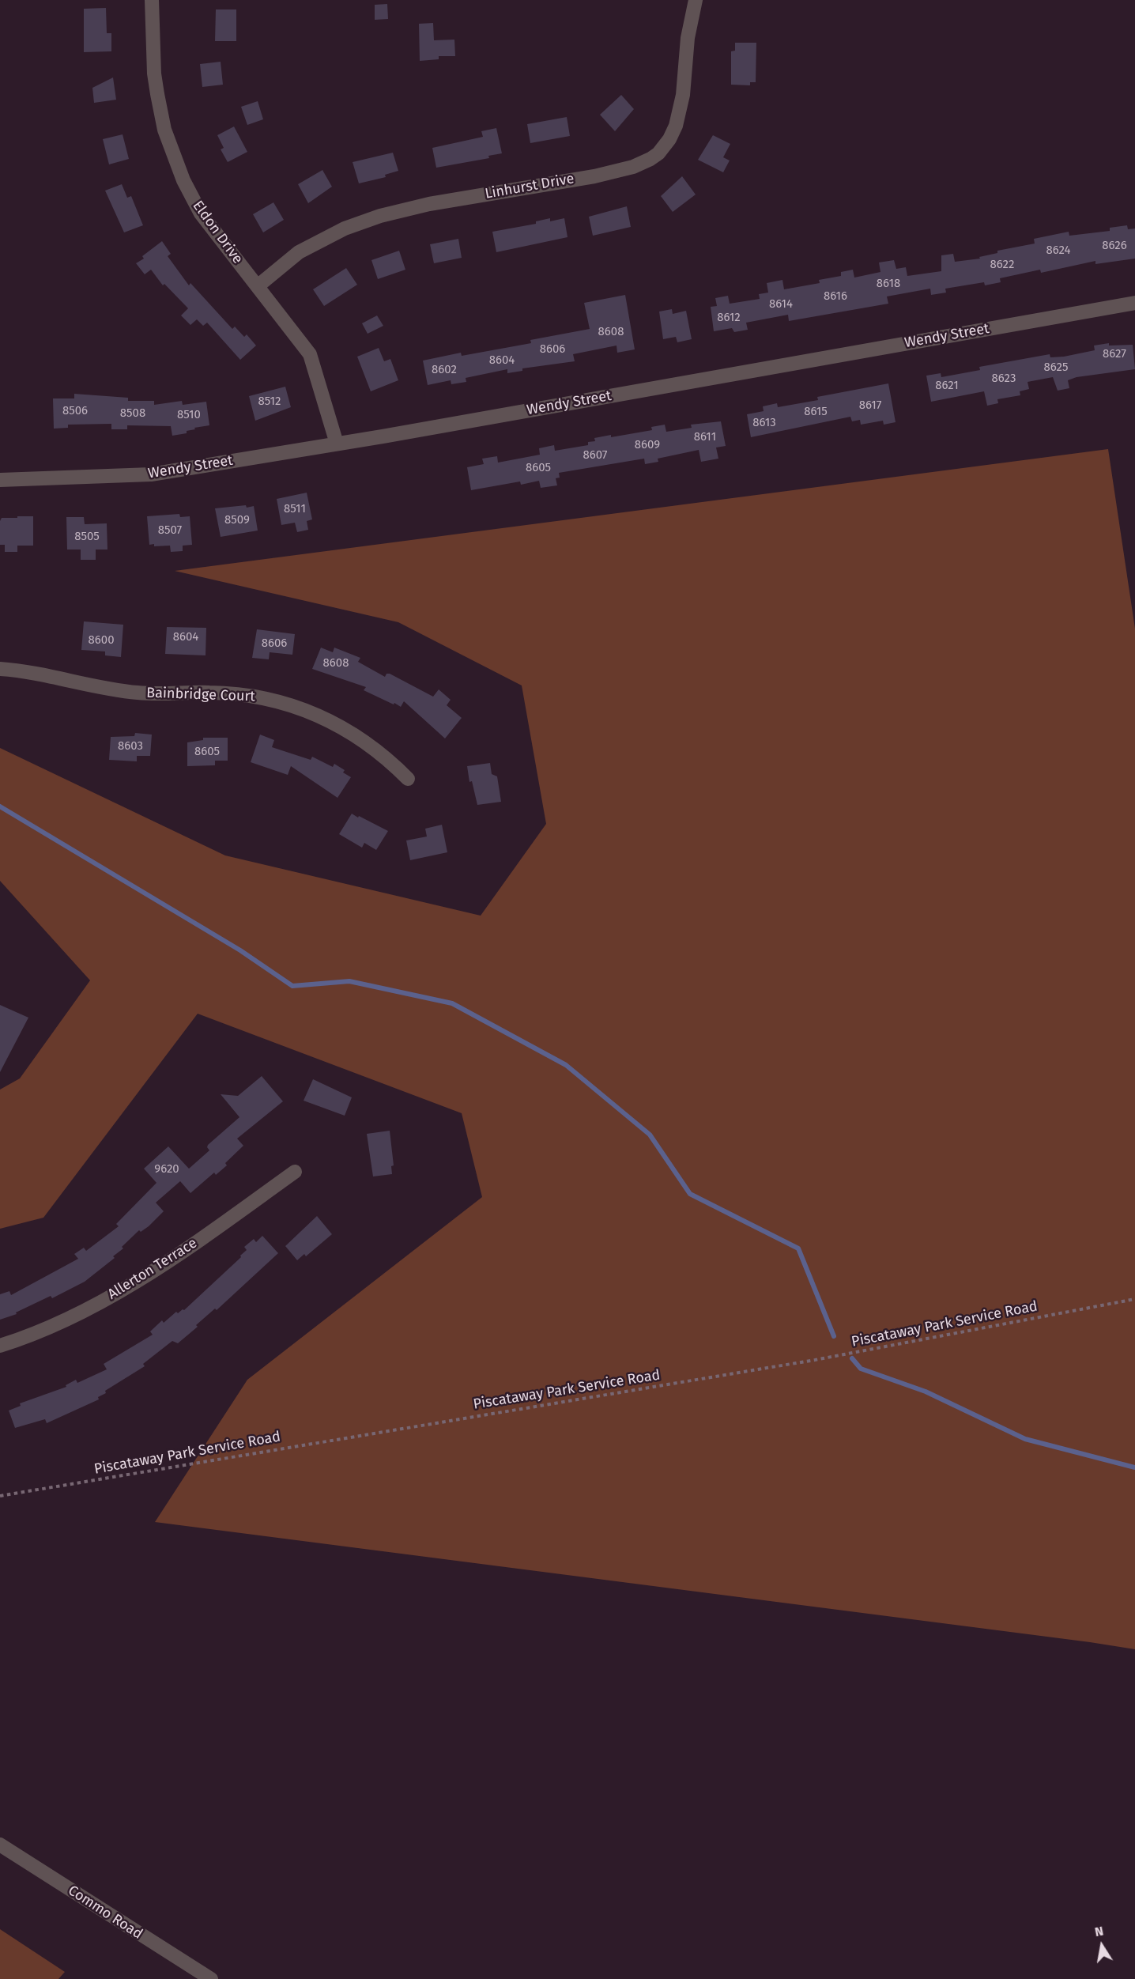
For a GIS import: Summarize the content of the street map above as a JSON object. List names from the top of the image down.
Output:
{
  "streets": {
    "street": [
      "Linhurst Drive",
      "Eldon Drive",
      "Wendy Street",
      "Bainbridge Court",
      "Allerton Terrace",
      "Commo Road"
    ],
    "path": ["Piscataway Park Service Road"]
  },
  "crossings": [
    ["Linhurst Drive", "Eldon Drive"],
    ["Eldon Drive", "Wendy Street"]
  ],
  "house_numbers": [
    "8626",
    "8624",
    "8622",
    "8618",
    "8616",
    "8614",
    "8612",
    "8608",
    "8606",
    "8627",
    "8604",
    "8625",
    "8602",
    "8623",
    "8621",
    "8512",
    "8617",
    "8506",
    "8615",
    "8508",
    "8510",
    "8613",
    "8611",
    "8609",
    "8607",
    "8605",
    "8511",
    "8509",
    "8507",
    "8505",
    "8604",
    "8600",
    "8606",
    "8608",
    "8603",
    "8605",
    "9620"
  ],
  "north": "top"
}
